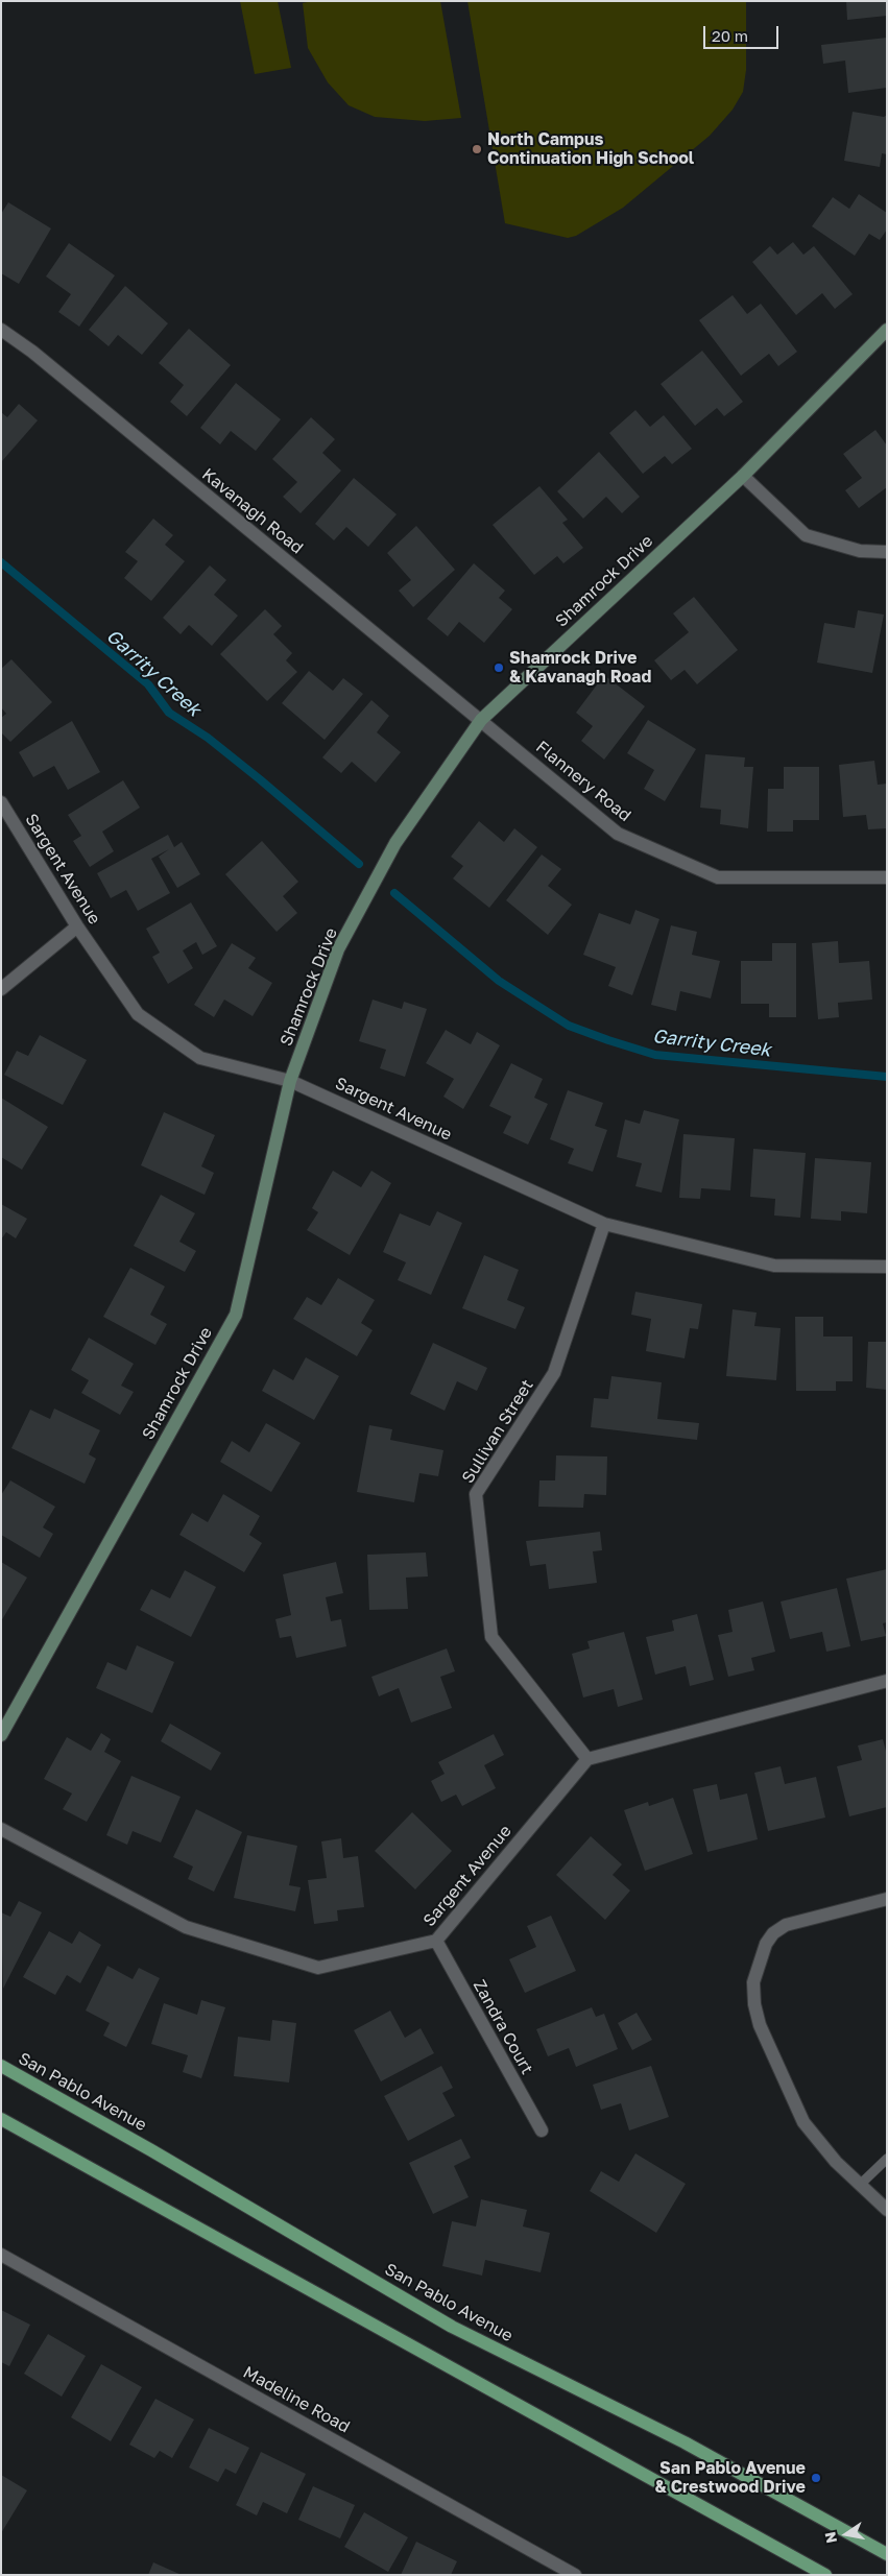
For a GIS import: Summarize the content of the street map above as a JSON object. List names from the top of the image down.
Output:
{
  "streets": {
    "main road": ["San Pablo Avenue"],
    "street": [
      "Kavanagh Road",
      "Shamrock Drive",
      "Flannery Road",
      "Sargent Avenue",
      "Sullivan Street",
      "Zandra Court",
      "Madeline Road"
    ]
  },
  "crossings": [
    ["Kavanagh Road", "Shamrock Drive"],
    ["Kavanagh Road", "Flannery Road"],
    ["Shamrock Drive", "Flannery Road"],
    ["Shamrock Drive", "Sargent Avenue"],
    ["Sargent Avenue", "Sullivan Street"],
    ["Sargent Avenue", "Zandra Court"]
  ],
  "water": ["Garrity Creek"],
  "places": ["North Campus Continuation High School", "Shamrock Drive & Kavanagh Road", "San Pablo Avenue & Crestwood Drive"],
  "scale_bar": "20 m",
  "north": "left"
}
